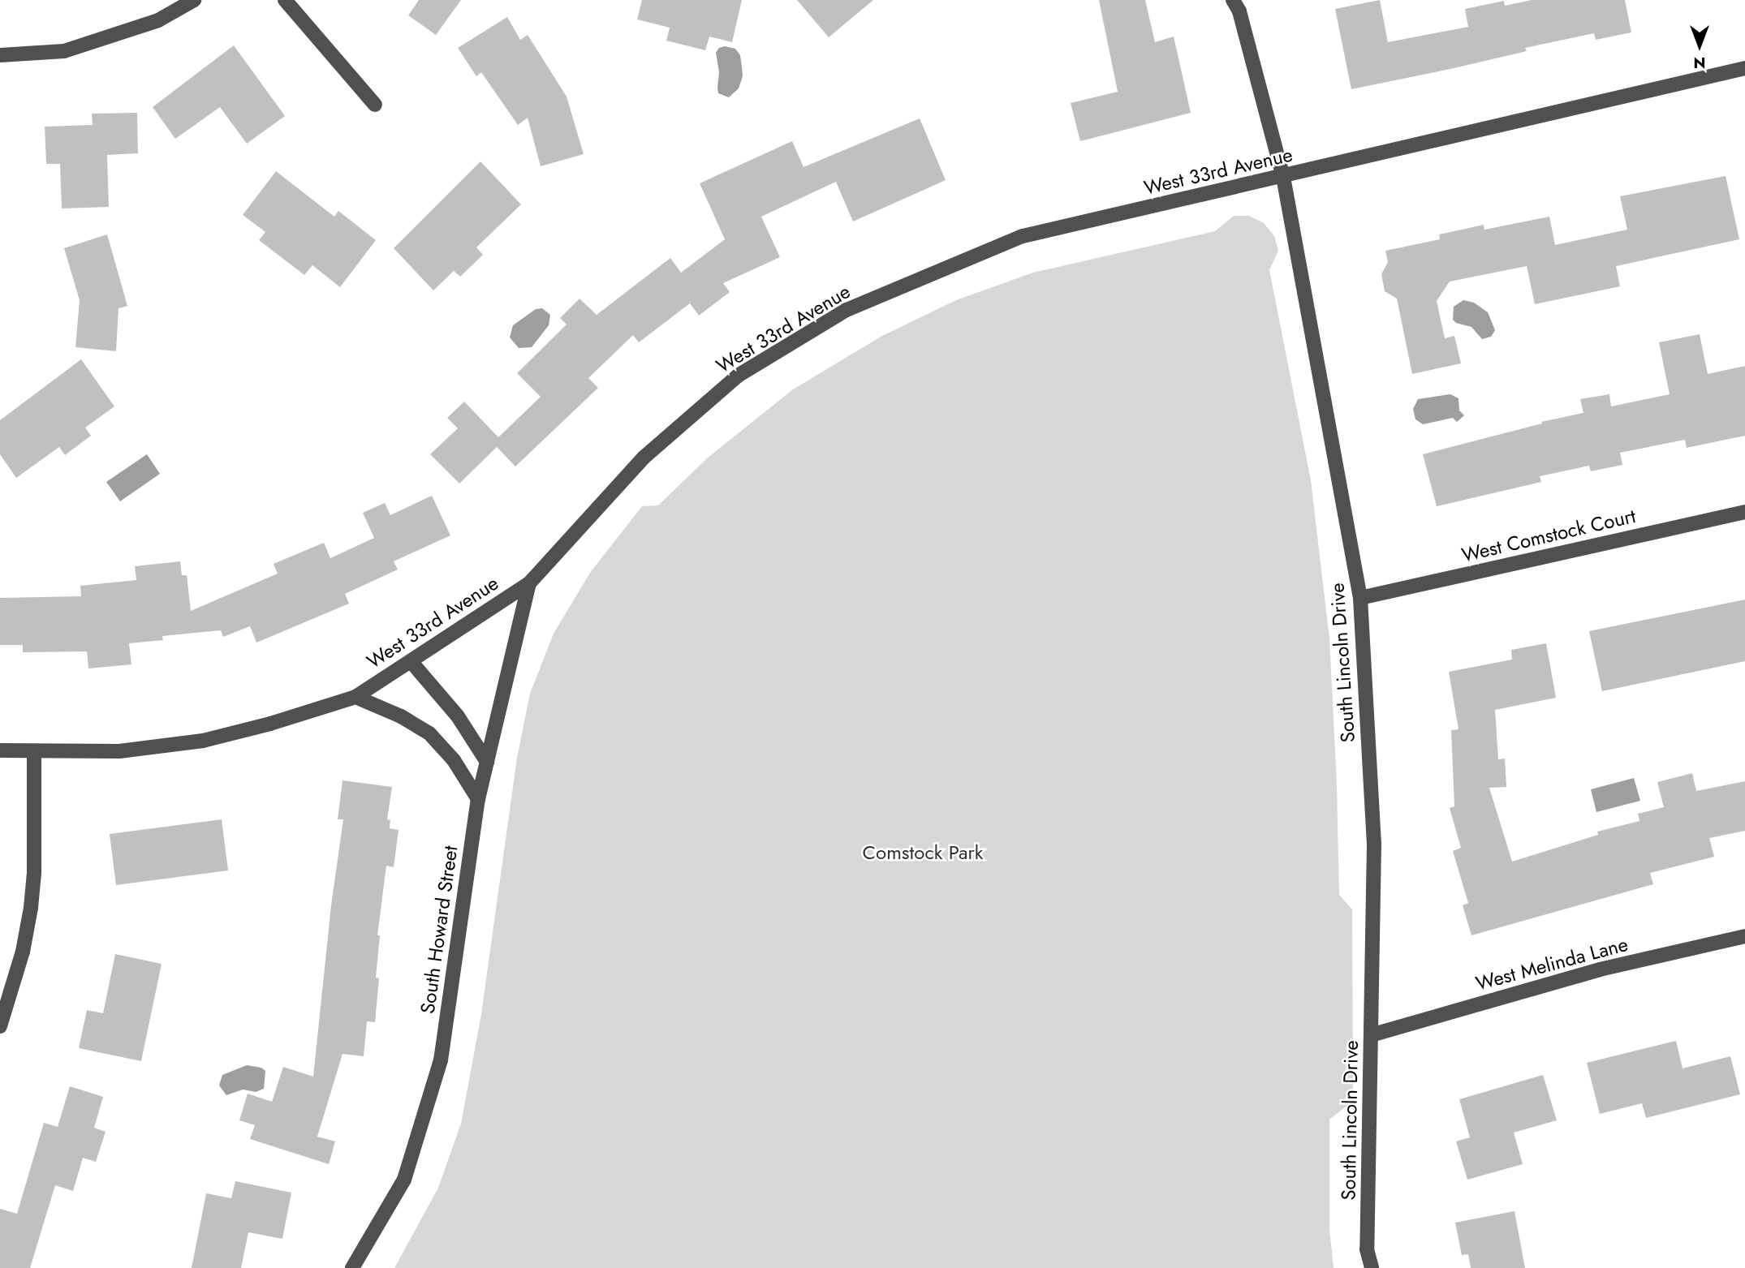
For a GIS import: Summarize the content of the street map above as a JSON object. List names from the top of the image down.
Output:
{
  "streets": {
    "street": [
      "West 33rd Avenue",
      "West Comstock Court",
      "South Lincoln Drive",
      "South Howard Street",
      "West Melinda Lane"
    ]
  },
  "crossings": [
    ["West 33rd Avenue", "South Lincoln Drive"],
    ["West 33rd Avenue", "South Howard Street"],
    ["West Comstock Court", "South Lincoln Drive"],
    ["South Lincoln Drive", "West Melinda Lane"]
  ],
  "parks": ["Comstock Park"],
  "north": "bottom"
}
